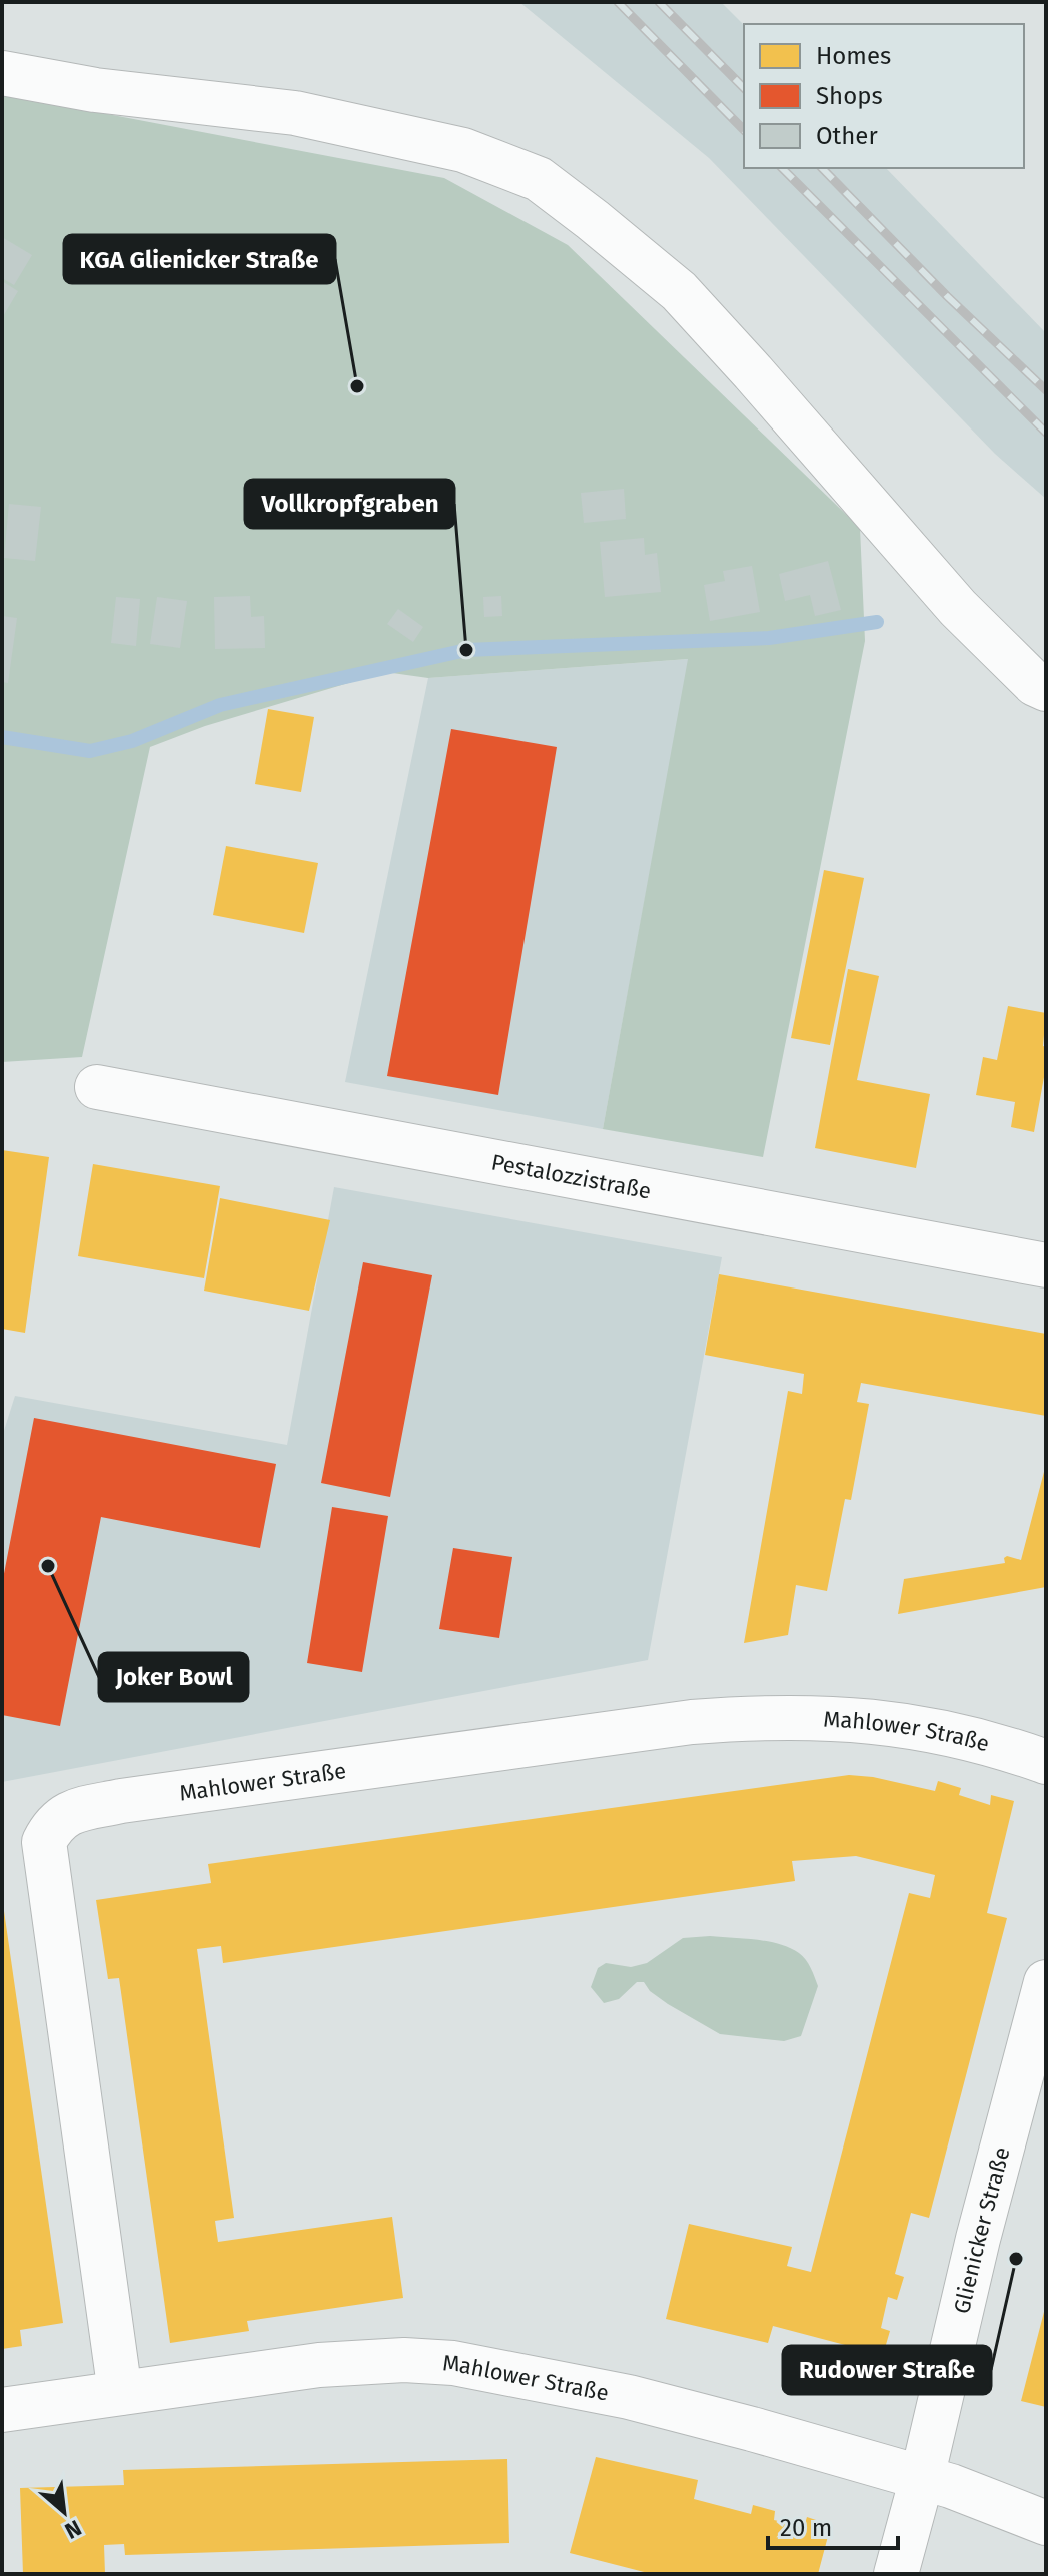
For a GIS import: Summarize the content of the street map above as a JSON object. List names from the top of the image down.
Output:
{
  "streets": {
    "street": ["Pestalozzistraße", "Mahlower Straße", "Glienicker Straße"]
  },
  "crossings": [
    ["Mahlower Straße", "Glienicker Straße"]
  ],
  "places": [
    "KGA Glienicker Straße",
    "Vollkropfgraben",
    "Joker Bowl",
    "Rudower Straße"
  ],
  "legend": ["Homes", "Shops", "Other"],
  "scale_bar": "20 m",
  "north": "bottom right"
}
